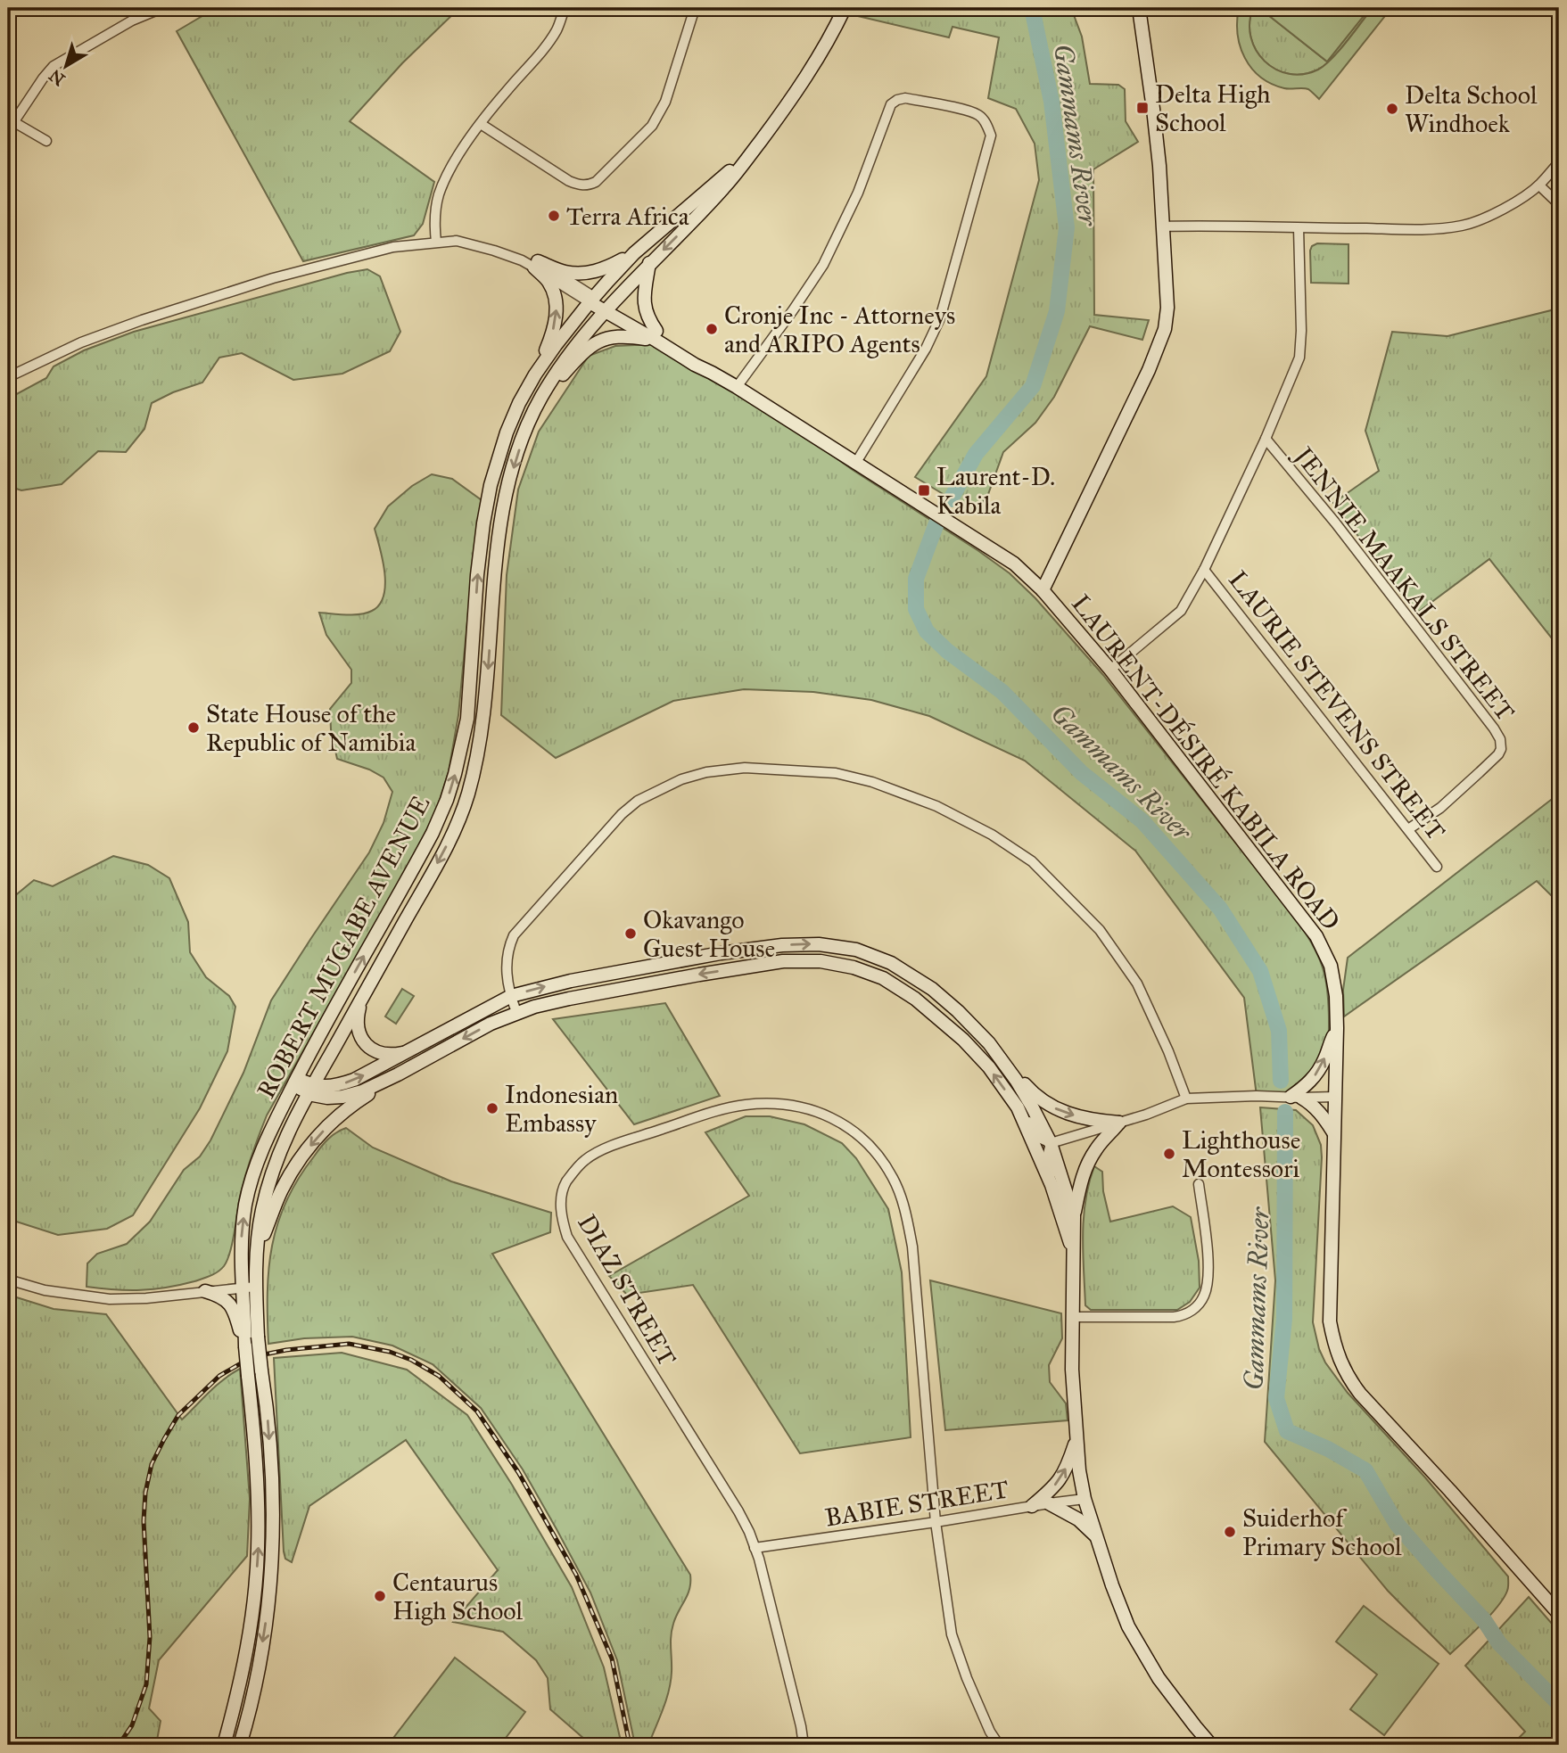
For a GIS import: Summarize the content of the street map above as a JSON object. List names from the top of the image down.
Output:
{
  "streets": {
    "street": [
      "JENNIE MAAKALS STREET",
      "LAURIE STEVENS STREET",
      "LAURENT-DÉSIRÉ KABILA ROAD",
      "ROBERT MUGABE AVENUE",
      "DIAZ STREET",
      "BABIE STREET"
    ]
  },
  "crossings": [
    ["JENNIE MAAKALS STREET", "LAURIE STEVENS STREET"],
    ["LAURENT-DÉSIRÉ KABILA ROAD", "ROBERT MUGABE AVENUE"],
    ["DIAZ STREET", "BABIE STREET"]
  ],
  "water": ["Gammams River"],
  "places": {
    "transit": ["Delta High School", "Laurent-D. Kabila"],
    "other": [
      "Delta School Windhoek",
      "Terra Africa",
      "Cronje Inc - Attorneys and ARIPO Agents",
      "State House of the Republic of Namibia",
      "Okavango Guest House",
      "Indonesian Embassy",
      "Lighthouse Montessori",
      "Suiderhof Primary School",
      "Centaurus High School"
    ]
  },
  "north": "bottom left"
}
